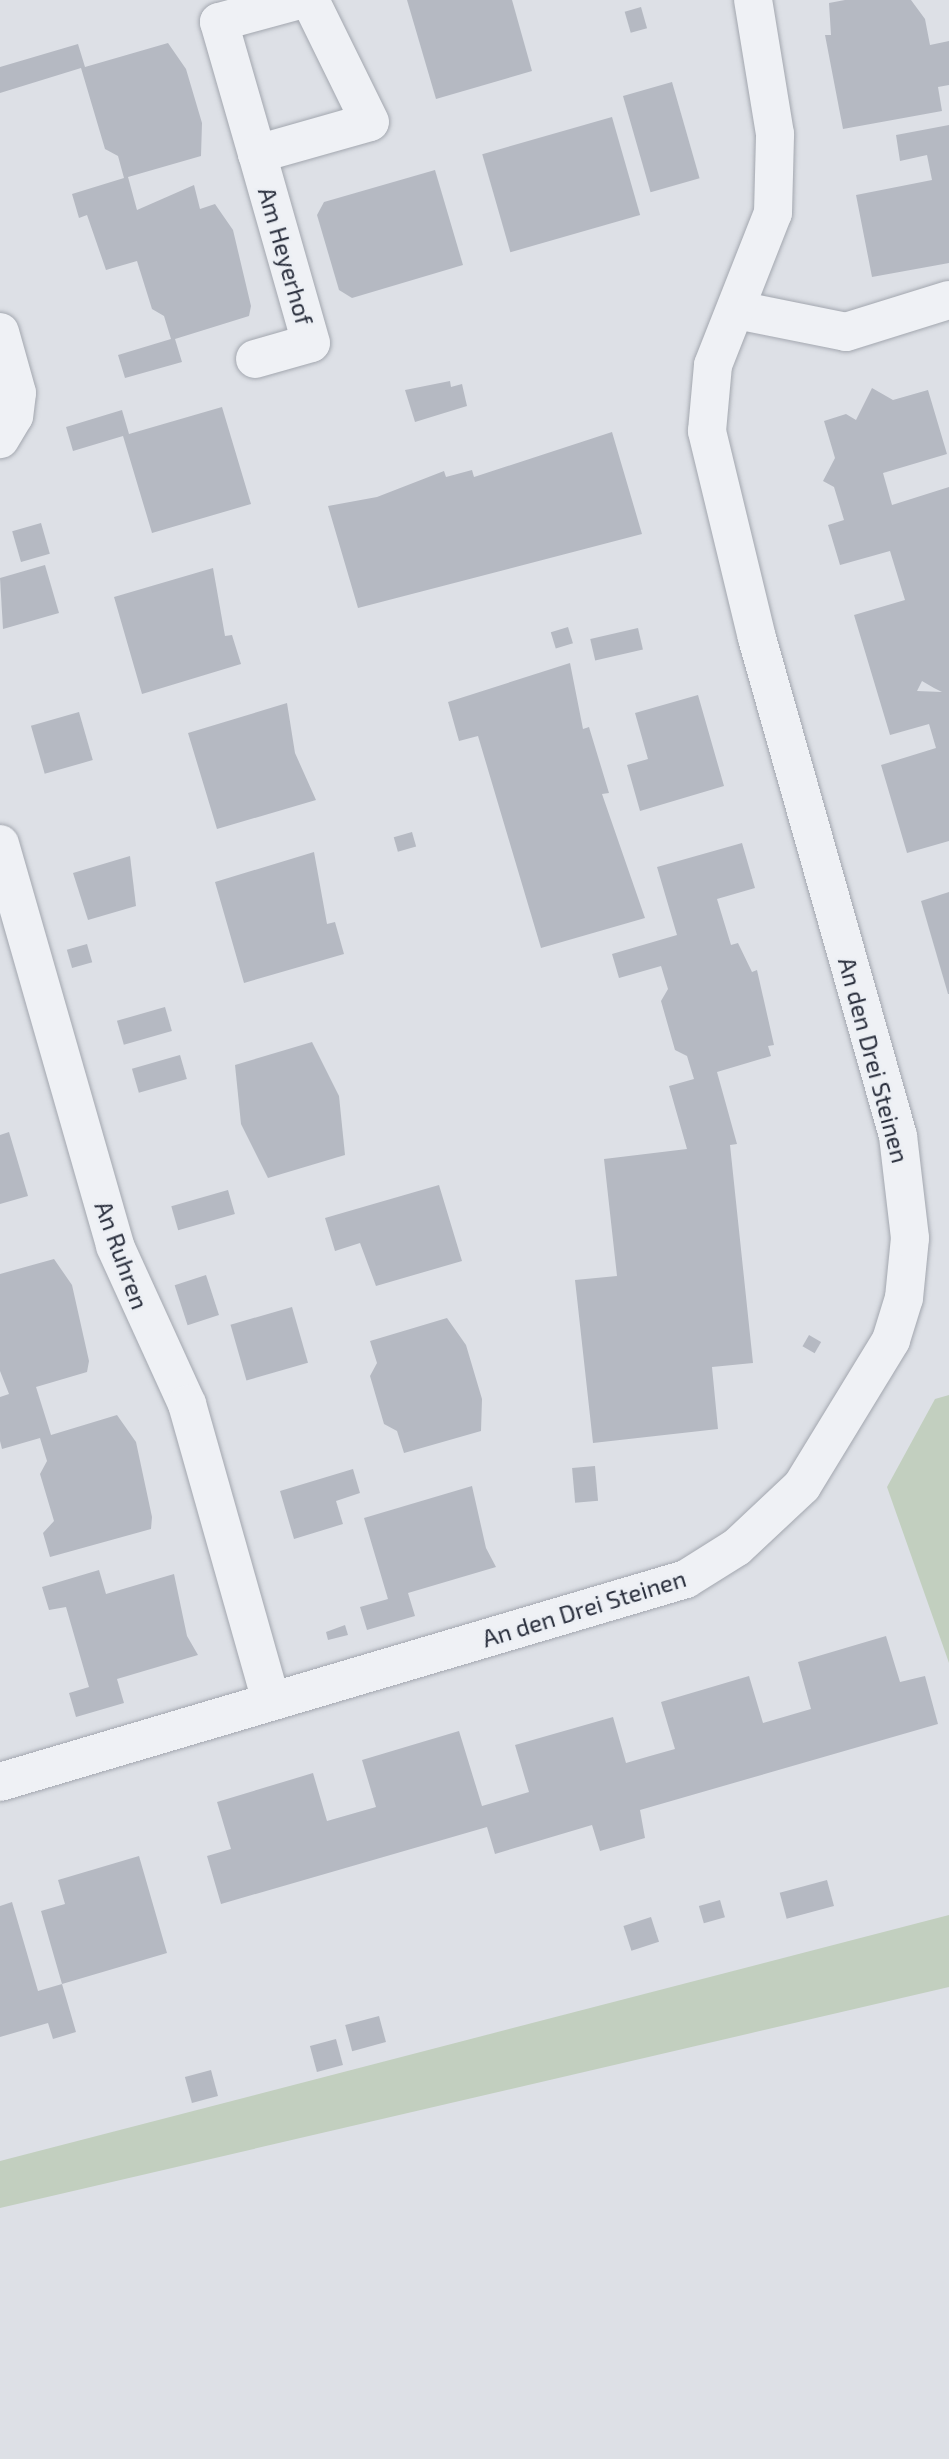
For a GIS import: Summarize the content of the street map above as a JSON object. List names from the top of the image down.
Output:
{
  "streets": {
    "street": ["Am Heyerhof", "An den Drei Steinen", "An Ruhren"]
  },
  "crossings": [
    ["An den Drei Steinen", "An Ruhren"]
  ]
}
